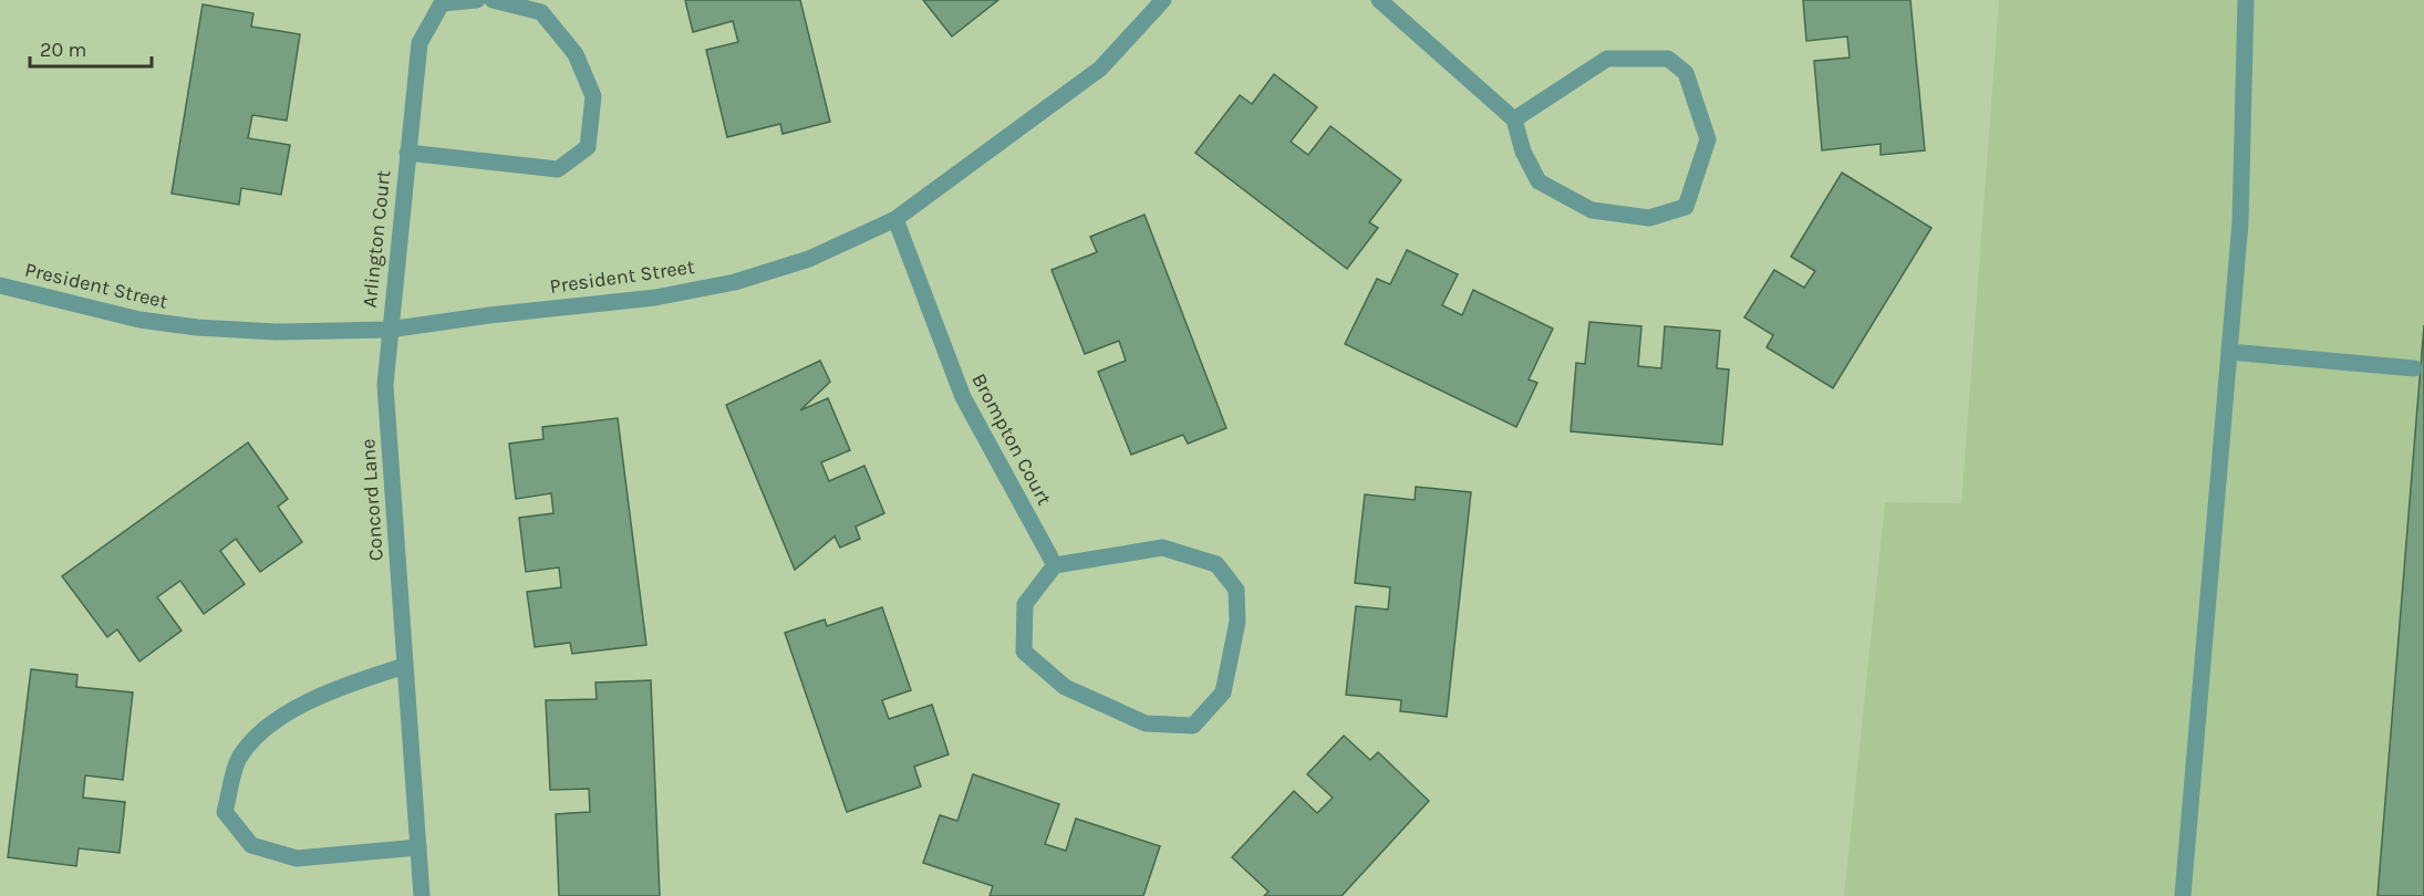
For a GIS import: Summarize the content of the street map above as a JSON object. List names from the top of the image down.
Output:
{
  "streets": {
    "street": [
      "Arlington Court",
      "President Street",
      "Brompton Court",
      "Concord Lane"
    ]
  },
  "crossings": [
    ["Arlington Court", "President Street"],
    ["Arlington Court", "Concord Lane"],
    ["President Street", "Brompton Court"],
    ["President Street", "Concord Lane"]
  ],
  "scale_bar": "20 m"
}
